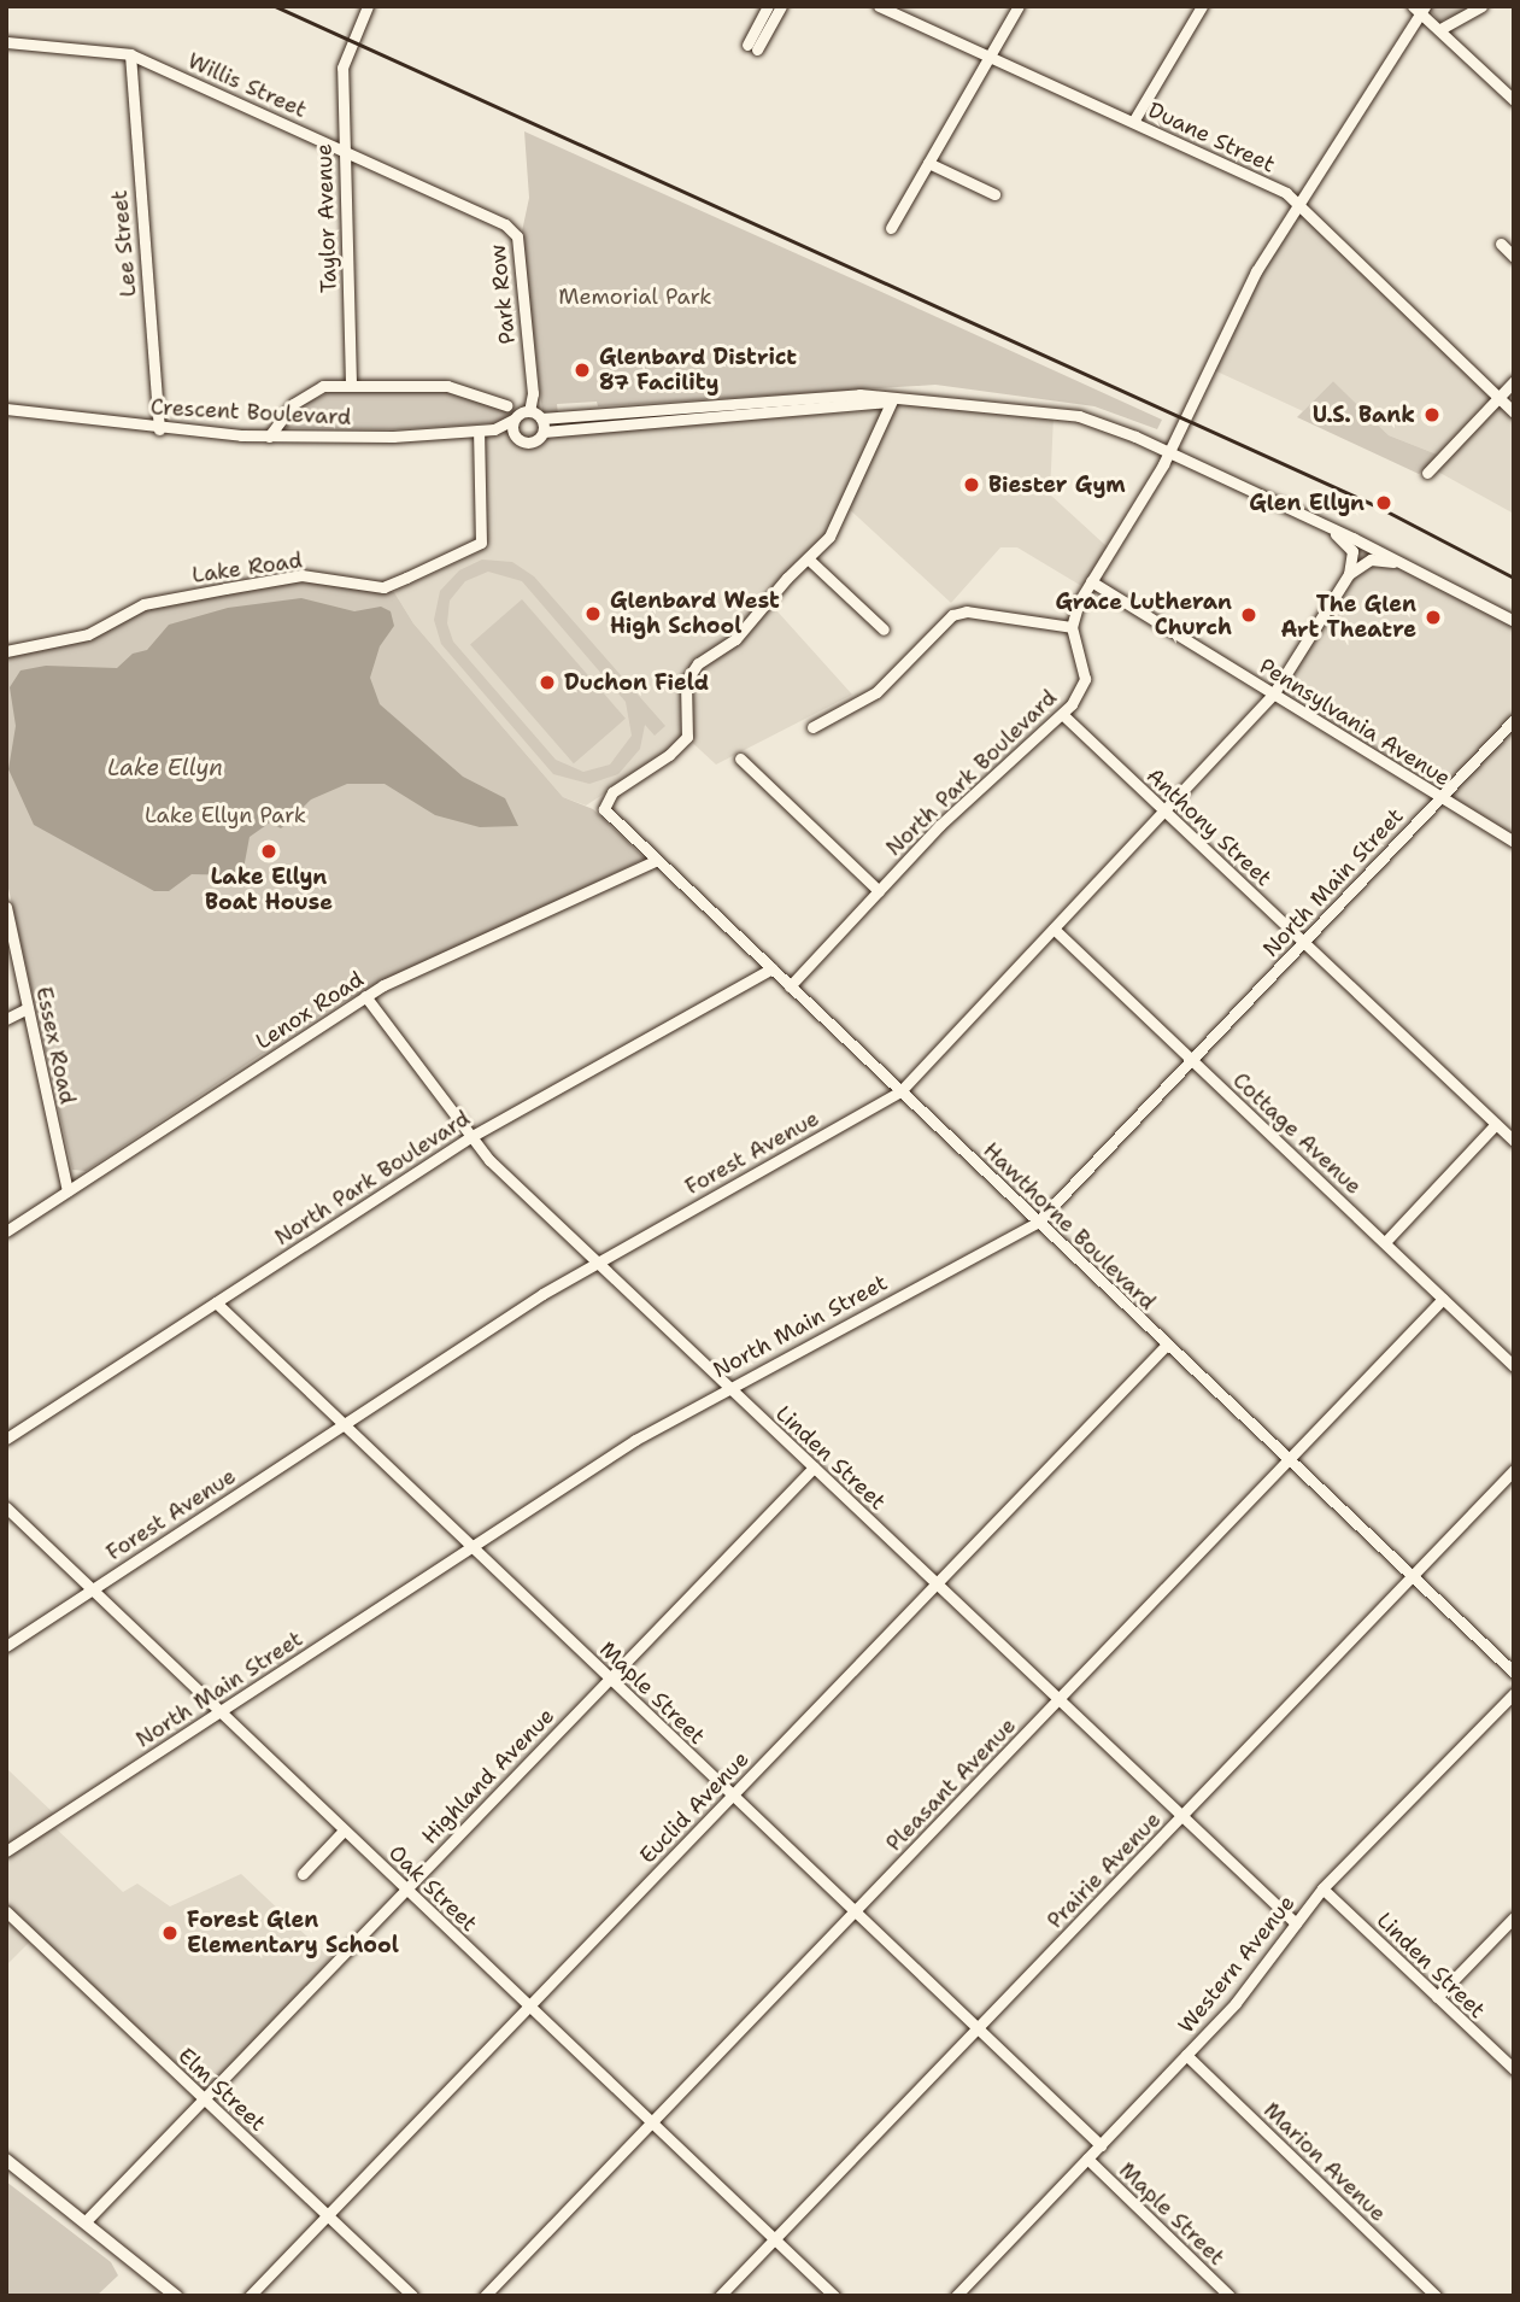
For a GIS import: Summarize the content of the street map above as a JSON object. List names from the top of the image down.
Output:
{
  "streets": {
    "street": [
      "Willis Street",
      "Duane Street",
      "Taylor Avenue",
      "Lee Street",
      "Park Row",
      "Crescent Boulevard",
      "Lake Road",
      "Pennsylvania Avenue",
      "North Park Boulevard",
      "Anthony Street",
      "North Main Street",
      "Lenox Road",
      "Essex Road",
      "Cottage Avenue",
      "Forest Avenue",
      "Hawthorne Boulevard",
      "Linden Street",
      "Maple Street",
      "Highland Avenue",
      "Pleasant Avenue",
      "Euclid Avenue",
      "Prairie Avenue",
      "Oak Street",
      "Western Avenue",
      "Elm Street",
      "Marion Avenue"
    ]
  },
  "crossings": [
    ["Willis Street", "Taylor Avenue"],
    ["Willis Street", "Lee Street"],
    ["Willis Street", "Park Row"],
    ["Lee Street", "Crescent Boulevard"],
    ["Park Row", "Crescent Boulevard"],
    ["Crescent Boulevard", "Lake Road"],
    ["Pennsylvania Avenue", "North Main Street"],
    ["Pennsylvania Avenue", "Forest Avenue"],
    ["North Park Boulevard", "Anthony Street"],
    ["North Park Boulevard", "Hawthorne Boulevard"],
    ["North Park Boulevard", "Linden Street"],
    ["North Park Boulevard", "Maple Street"],
    ["Anthony Street", "North Main Street"],
    ["Anthony Street", "Forest Avenue"],
    ["North Main Street", "Cottage Avenue"],
    ["North Main Street", "Hawthorne Boulevard"],
    ["North Main Street", "Linden Street"],
    ["North Main Street", "Maple Street"],
    ["North Main Street", "Oak Street"],
    ["Lenox Road", "Essex Road"],
    ["Lenox Road", "Hawthorne Boulevard"],
    ["Lenox Road", "Linden Street"],
    ["Cottage Avenue", "Forest Avenue"],
    ["Cottage Avenue", "Pleasant Avenue"],
    ["Forest Avenue", "Hawthorne Boulevard"],
    ["Forest Avenue", "Linden Street"],
    ["Forest Avenue", "Maple Street"],
    ["Forest Avenue", "Oak Street"],
    ["Hawthorne Boulevard", "Pleasant Avenue"],
    ["Hawthorne Boulevard", "Euclid Avenue"],
    ["Hawthorne Boulevard", "Prairie Avenue"],
    ["Linden Street", "Highland Avenue"],
    ["Linden Street", "Pleasant Avenue"],
    ["Linden Street", "Euclid Avenue"],
    ["Linden Street", "Prairie Avenue"],
    ["Linden Street", "Western Avenue"],
    ["Maple Street", "Highland Avenue"],
    ["Maple Street", "Pleasant Avenue"],
    ["Maple Street", "Euclid Avenue"],
    ["Maple Street", "Prairie Avenue"],
    ["Maple Street", "Western Avenue"],
    ["Highland Avenue", "Oak Street"],
    ["Highland Avenue", "Elm Street"],
    ["Pleasant Avenue", "Oak Street"],
    ["Euclid Avenue", "Oak Street"],
    ["Euclid Avenue", "Elm Street"],
    ["Prairie Avenue", "Oak Street"],
    ["Western Avenue", "Marion Avenue"]
  ],
  "water": ["Lake Ellyn"],
  "parks": ["Memorial Park", "Lake Ellyn Park"],
  "places": [
    "Glenbard District 87 Facility",
    "U.S. Bank",
    "Biester Gym",
    "Glen Ellyn",
    "Glenbard West High School",
    "Grace Lutheran Church",
    "The Glen Art Theatre",
    "Duchon Field",
    "Lake Ellyn Boat House",
    "Forest Glen Elementary School"
  ]
}
